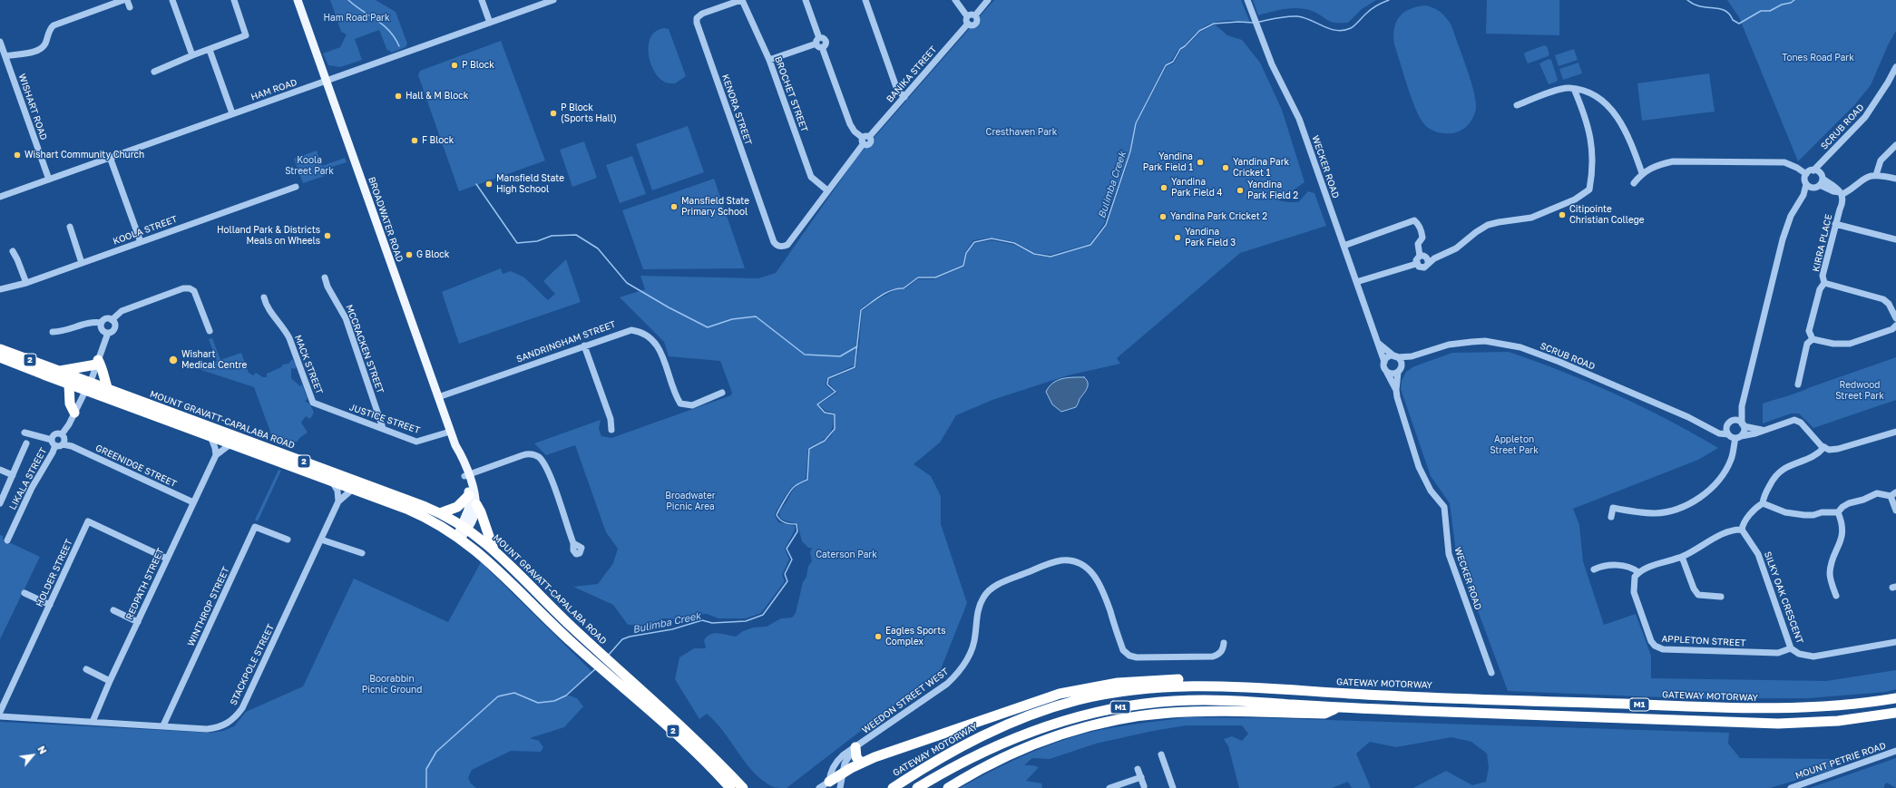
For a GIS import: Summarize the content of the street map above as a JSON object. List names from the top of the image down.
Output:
{
  "streets": {
    "highway": [
      "2",
      "MOUNT GRAVATT-CAPALABA ROAD",
      "GATEWAY MOTORWAY",
      "M1"
    ],
    "main road": ["BROADWATER ROAD"],
    "street": [
      "BANIKA STREET",
      "HAM ROAD",
      "BROCHET STREET",
      "WISHART ROAD",
      "KENORA STREET",
      "SCRUB ROAD",
      "WECKER ROAD",
      "KOOLA STREET",
      "KIRRA PLACE",
      "SANDRINGHAM STREET",
      "MCCRACKEN STREET",
      "MACK STREET",
      "JUSTICE STREET",
      "GREENIDGE STREET",
      "LIKALA STREET",
      "HOLDER STREET",
      "REDPATH STREET",
      "SILKY OAK CRESCENT",
      "WINTHROP STREET",
      "APPLETON STREET",
      "STACKPOLE STREET",
      "WEEDON STREET WEST",
      "MOUNT PETRIE ROAD"
    ]
  },
  "crossings": [
    ["BANIKA STREET", "BROCHET STREET"],
    ["BANIKA STREET", "KENORA STREET"],
    ["HAM ROAD", "WISHART ROAD"],
    ["HAM ROAD", "BROADWATER ROAD"],
    ["BROCHET STREET", "KENORA STREET"],
    ["SCRUB ROAD", "WECKER ROAD"],
    ["BROADWATER ROAD", "SANDRINGHAM STREET"],
    ["BROADWATER ROAD", "JUSTICE STREET"],
    ["BROADWATER ROAD", "MOUNT GRAVATT-CAPALABA ROAD"],
    ["MCCRACKEN STREET", "JUSTICE STREET"],
    ["MACK STREET", "JUSTICE STREET"],
    ["MOUNT GRAVATT-CAPALABA ROAD", "REDPATH STREET"],
    ["MOUNT GRAVATT-CAPALABA ROAD", "STACKPOLE STREET"],
    ["GREENIDGE STREET", "LIKALA STREET"],
    ["GREENIDGE STREET", "REDPATH STREET"],
    ["HOLDER STREET", "REDPATH STREET"],
    ["REDPATH STREET", "STACKPOLE STREET"],
    ["SILKY OAK CRESCENT", "APPLETON STREET"],
    ["WINTHROP STREET", "STACKPOLE STREET"]
  ],
  "water": ["Bulimba Creek"],
  "parks": [
    "Ham Road Park",
    "Tones Road Park",
    "Cresthaven Park",
    "Koola Street Park",
    "Redwood Street Park",
    "Appleton Street Park",
    "Broadwater Picnic Area",
    "Caterson Park",
    "Boorabbin Picnic Ground"
  ],
  "places": [
    "P Block",
    "Hall & M Block",
    "P Block (Sports Hall)",
    "F Block",
    "Wishart Community Church",
    "Yandina Park Field 1",
    "Yandina Park Cricket 1",
    "Mansfield State High School",
    "Yandina Park Field 4",
    "Yandina Park Field 2",
    "Mansfield State Primary School",
    "Citipointe Christian College",
    "Yandina Park Cricket 2",
    "Holland Park & Districts Meals on Wheels",
    "Yandina Park Field 3",
    "G Block",
    "Wishart Medical Centre",
    "Eagles Sports Complex"
  ],
  "north": "top right"
}
